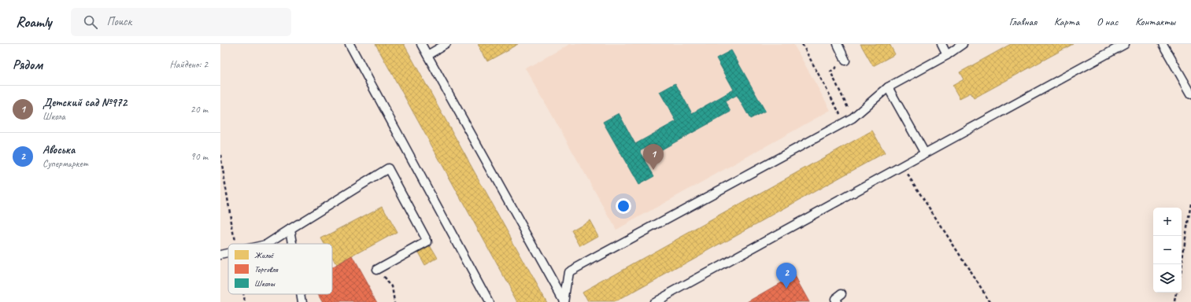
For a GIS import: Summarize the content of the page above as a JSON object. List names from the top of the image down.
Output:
{
  "legend": ["Жильё", "Торговля", "Школы"],
  "page": {
    "header": "Roamly",
    "search": "Поиск",
    "nav": [
      "Главная",
      "Карта",
      "О нас",
      "Контакты"
    ],
    "heading": ["Рядом", "Найдено: 2"],
    "list": [
      {
        "mark": "1",
        "name": "Детский сад №972",
        "note": "Школа",
        "value": "20 m"
      },
      {
        "mark": "2",
        "name": "Авоська",
        "note": "Супермаркет",
        "value": "90 m"
      }
    ],
    "pins": ["1", "2"],
    "map_buttons": ["+", "−"]
  }
}
